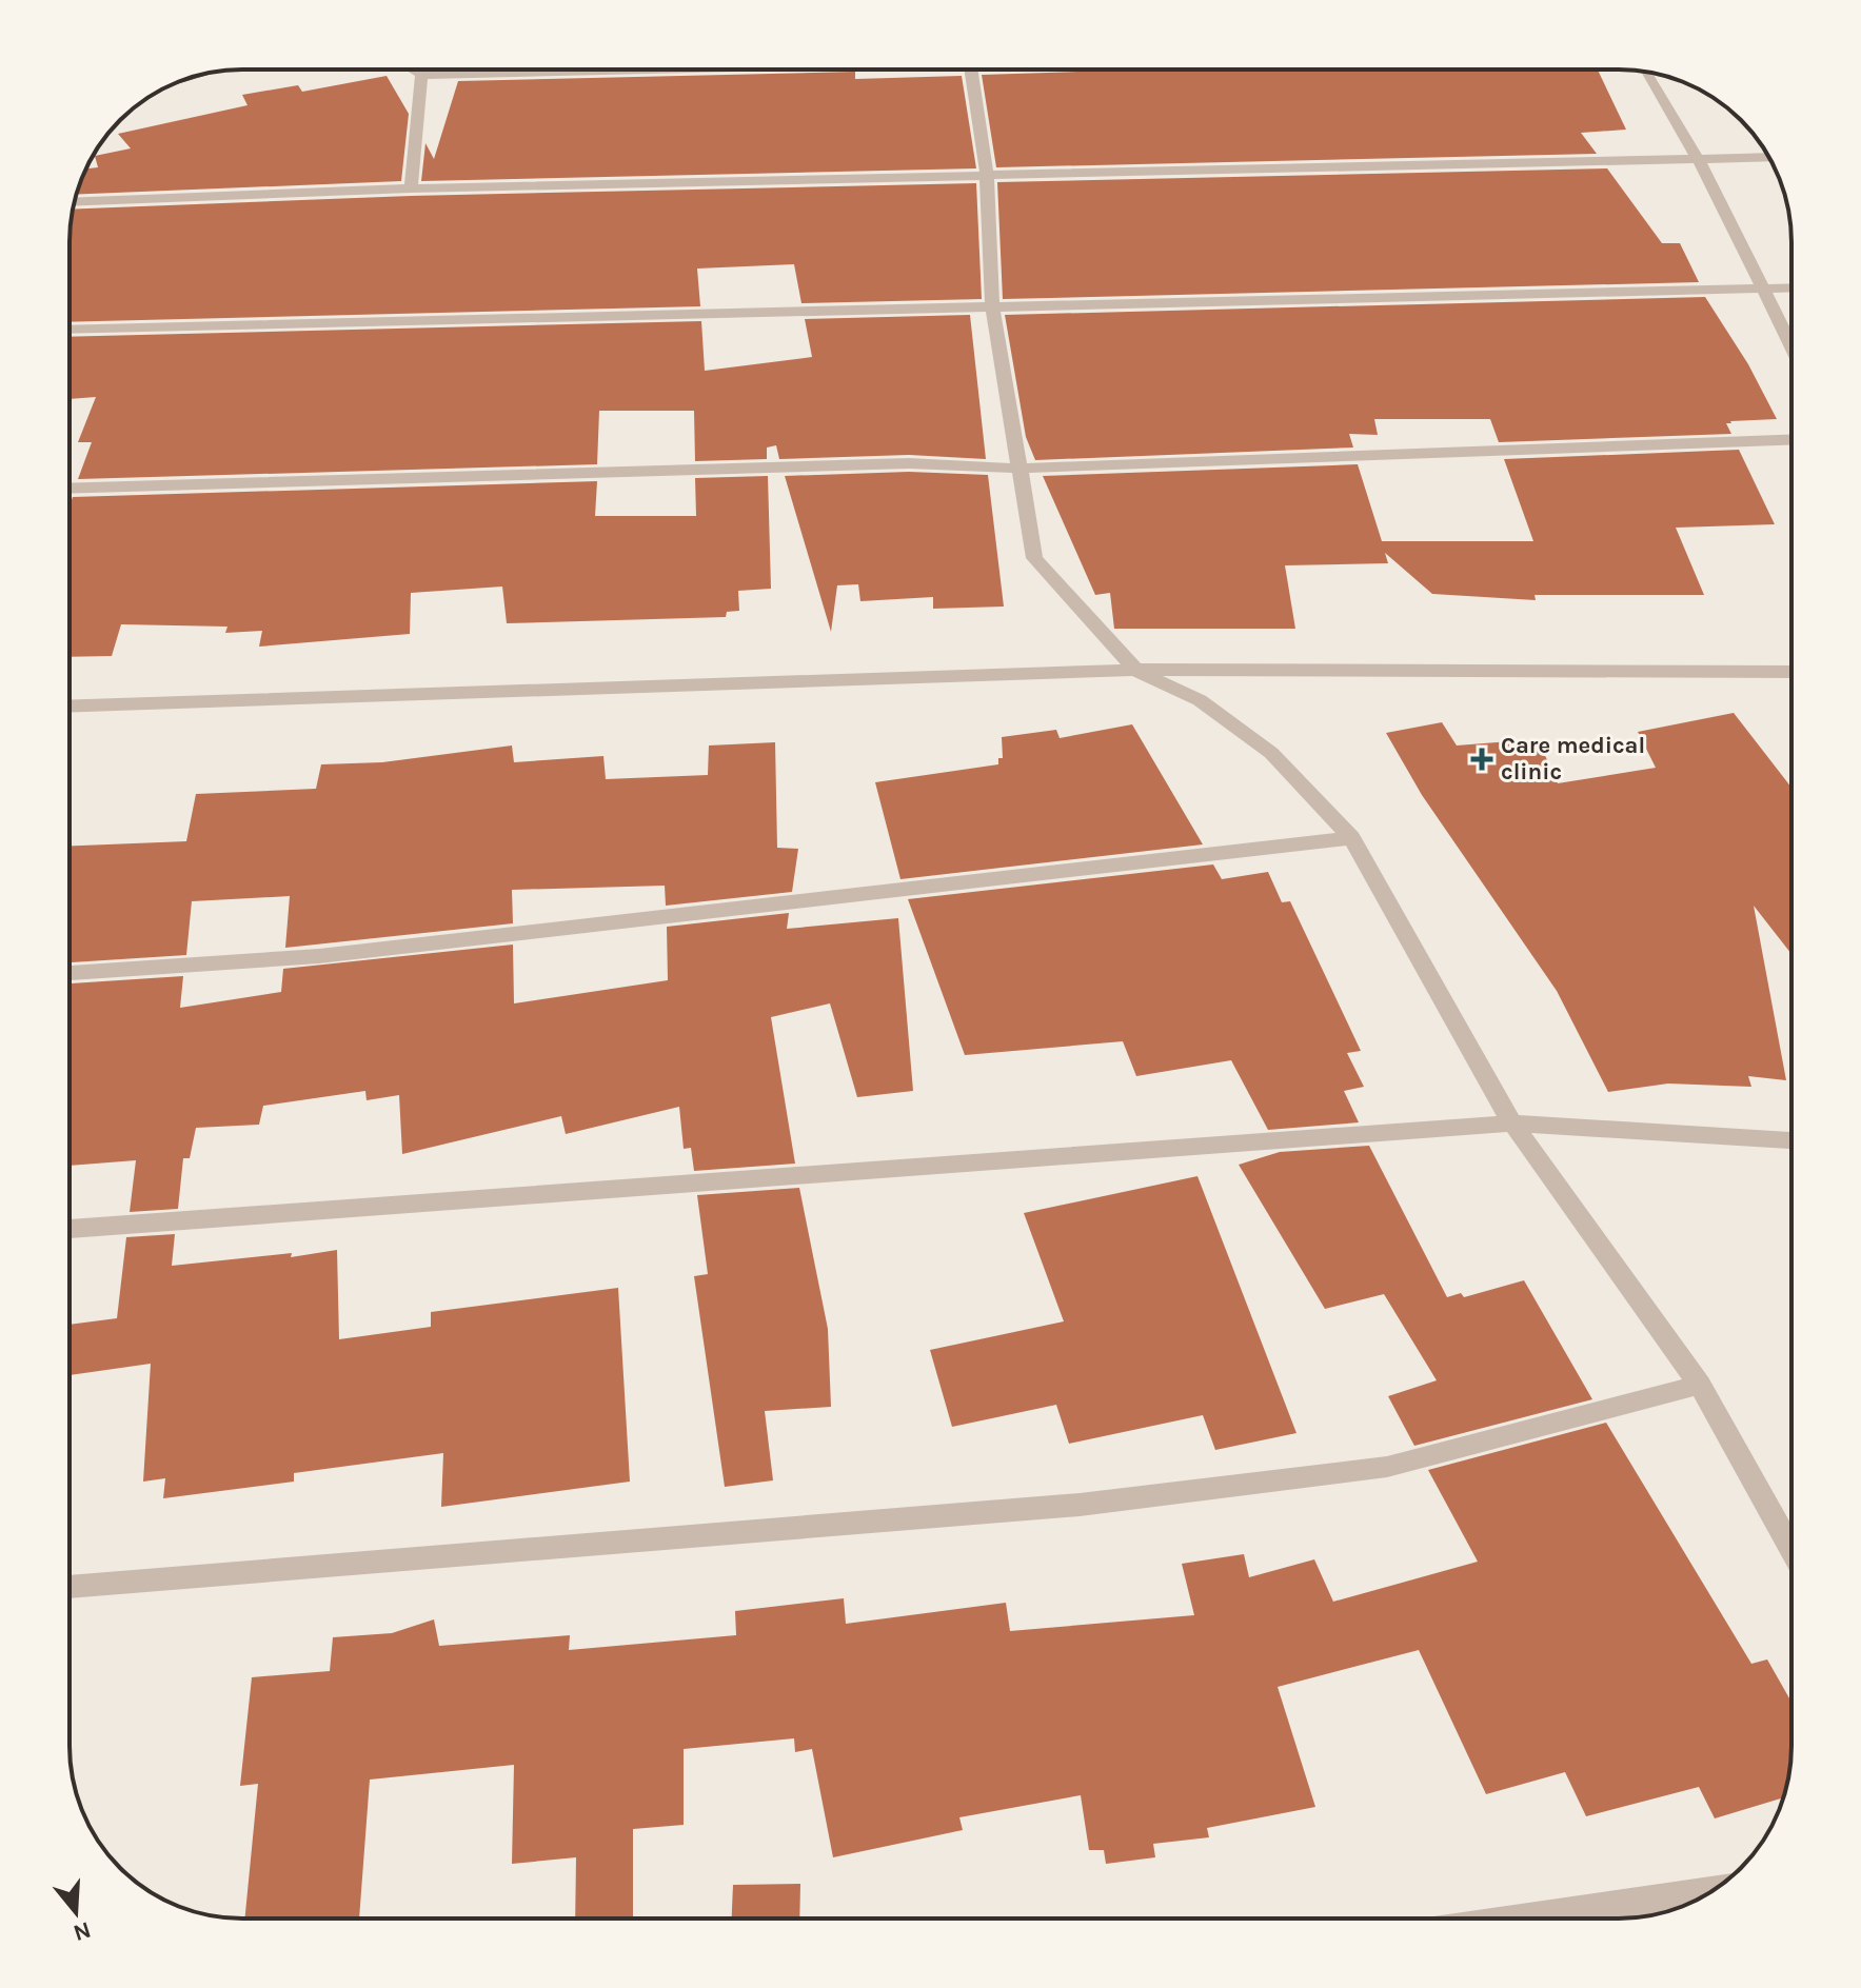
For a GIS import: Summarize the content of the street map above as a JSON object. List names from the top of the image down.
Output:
{
  "places": {
    "health": ["Care medical clinic"]
  },
  "north": "bottom"
}
